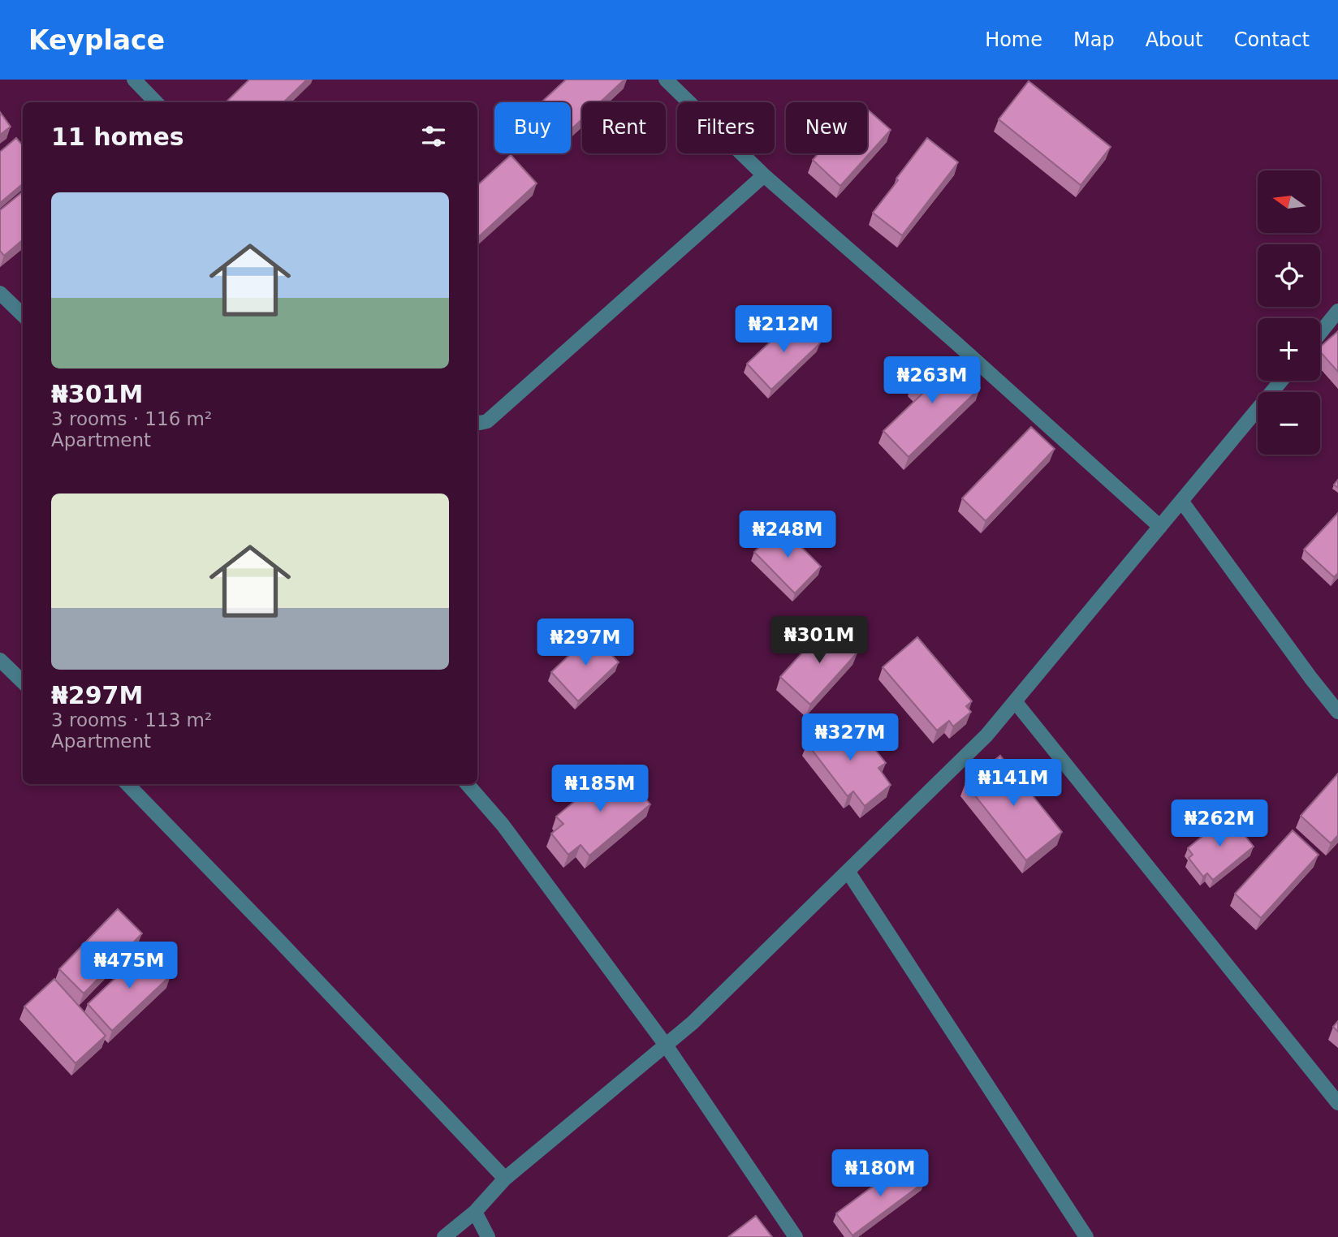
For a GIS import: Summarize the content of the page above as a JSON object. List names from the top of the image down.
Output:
{
  "north": "left",
  "page": {
    "header": "Keyplace",
    "nav": [
      "Home",
      "Map",
      "About",
      "Contact"
    ],
    "chip": [
      "Buy",
      "Rent",
      "Filters",
      "New"
    ],
    "heading": "11 homes",
    "map_buttons": ["+", "−"],
    "list": [
      {
        "name": "₦301M",
        "note": "3 rooms · 116 m² · Apartment"
      },
      {
        "name": "₦297M",
        "note": "3 rooms · 113 m² · Apartment"
      }
    ],
    "price": [
      "₦212M",
      "₦263M",
      "₦248M",
      "₦301M",
      "₦297M",
      "₦327M",
      "₦141M",
      "₦185M",
      "₦262M",
      "₦475M",
      "₦180M"
    ]
  }
}
